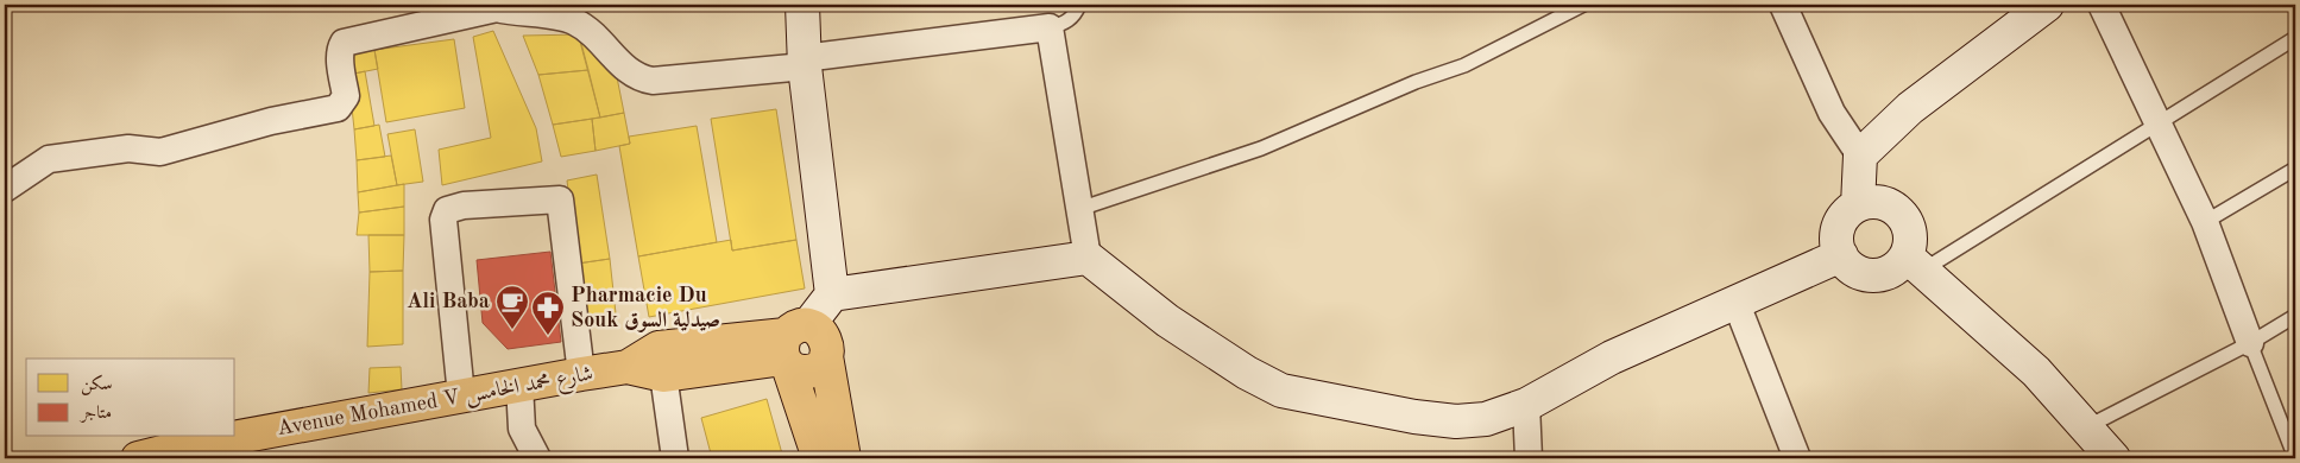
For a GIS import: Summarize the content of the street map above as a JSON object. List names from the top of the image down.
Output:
{
  "streets": {
    "main road": ["Avenue Mohamed V شارع محمد الخامس"]
  },
  "places": {
    "cafe": ["Ali Baba"],
    "pharmacy": ["Pharmacie Du Souk صيدلية السوق"]
  },
  "legend": ["سكن", "متاجر"]
}
